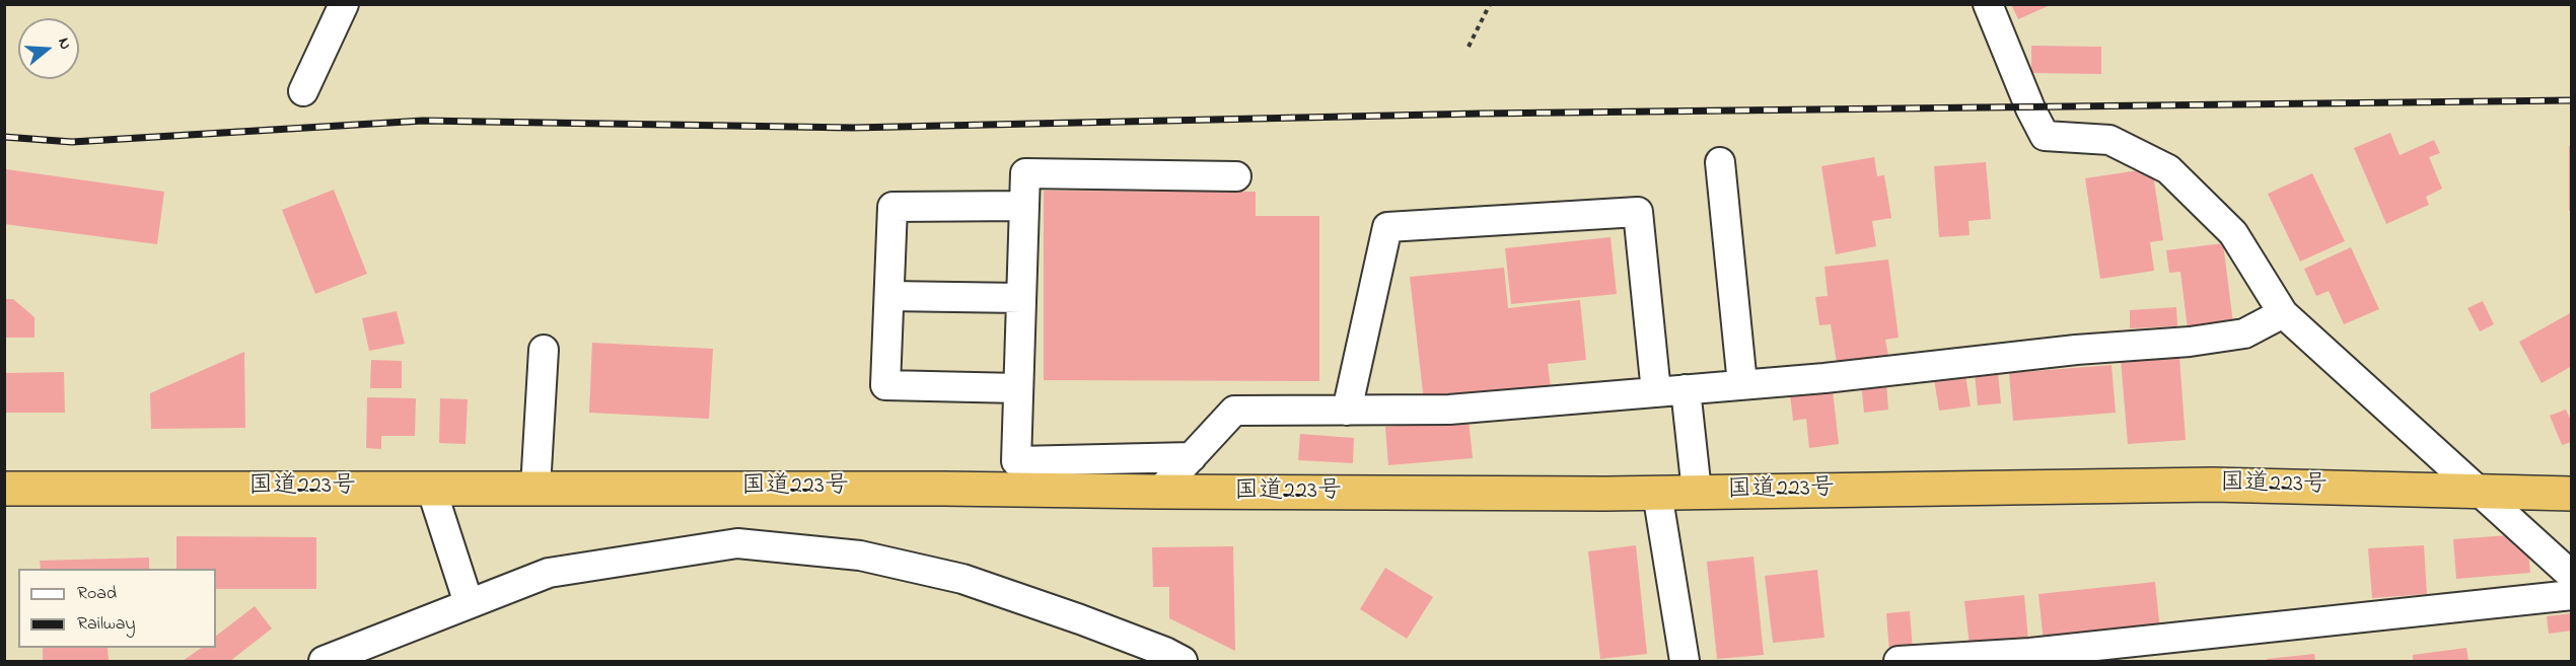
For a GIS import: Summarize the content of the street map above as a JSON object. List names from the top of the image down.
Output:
{
  "streets": {
    "highway": ["国道223号"]
  },
  "legend": ["Road", "Railway"],
  "north": "right"
}
